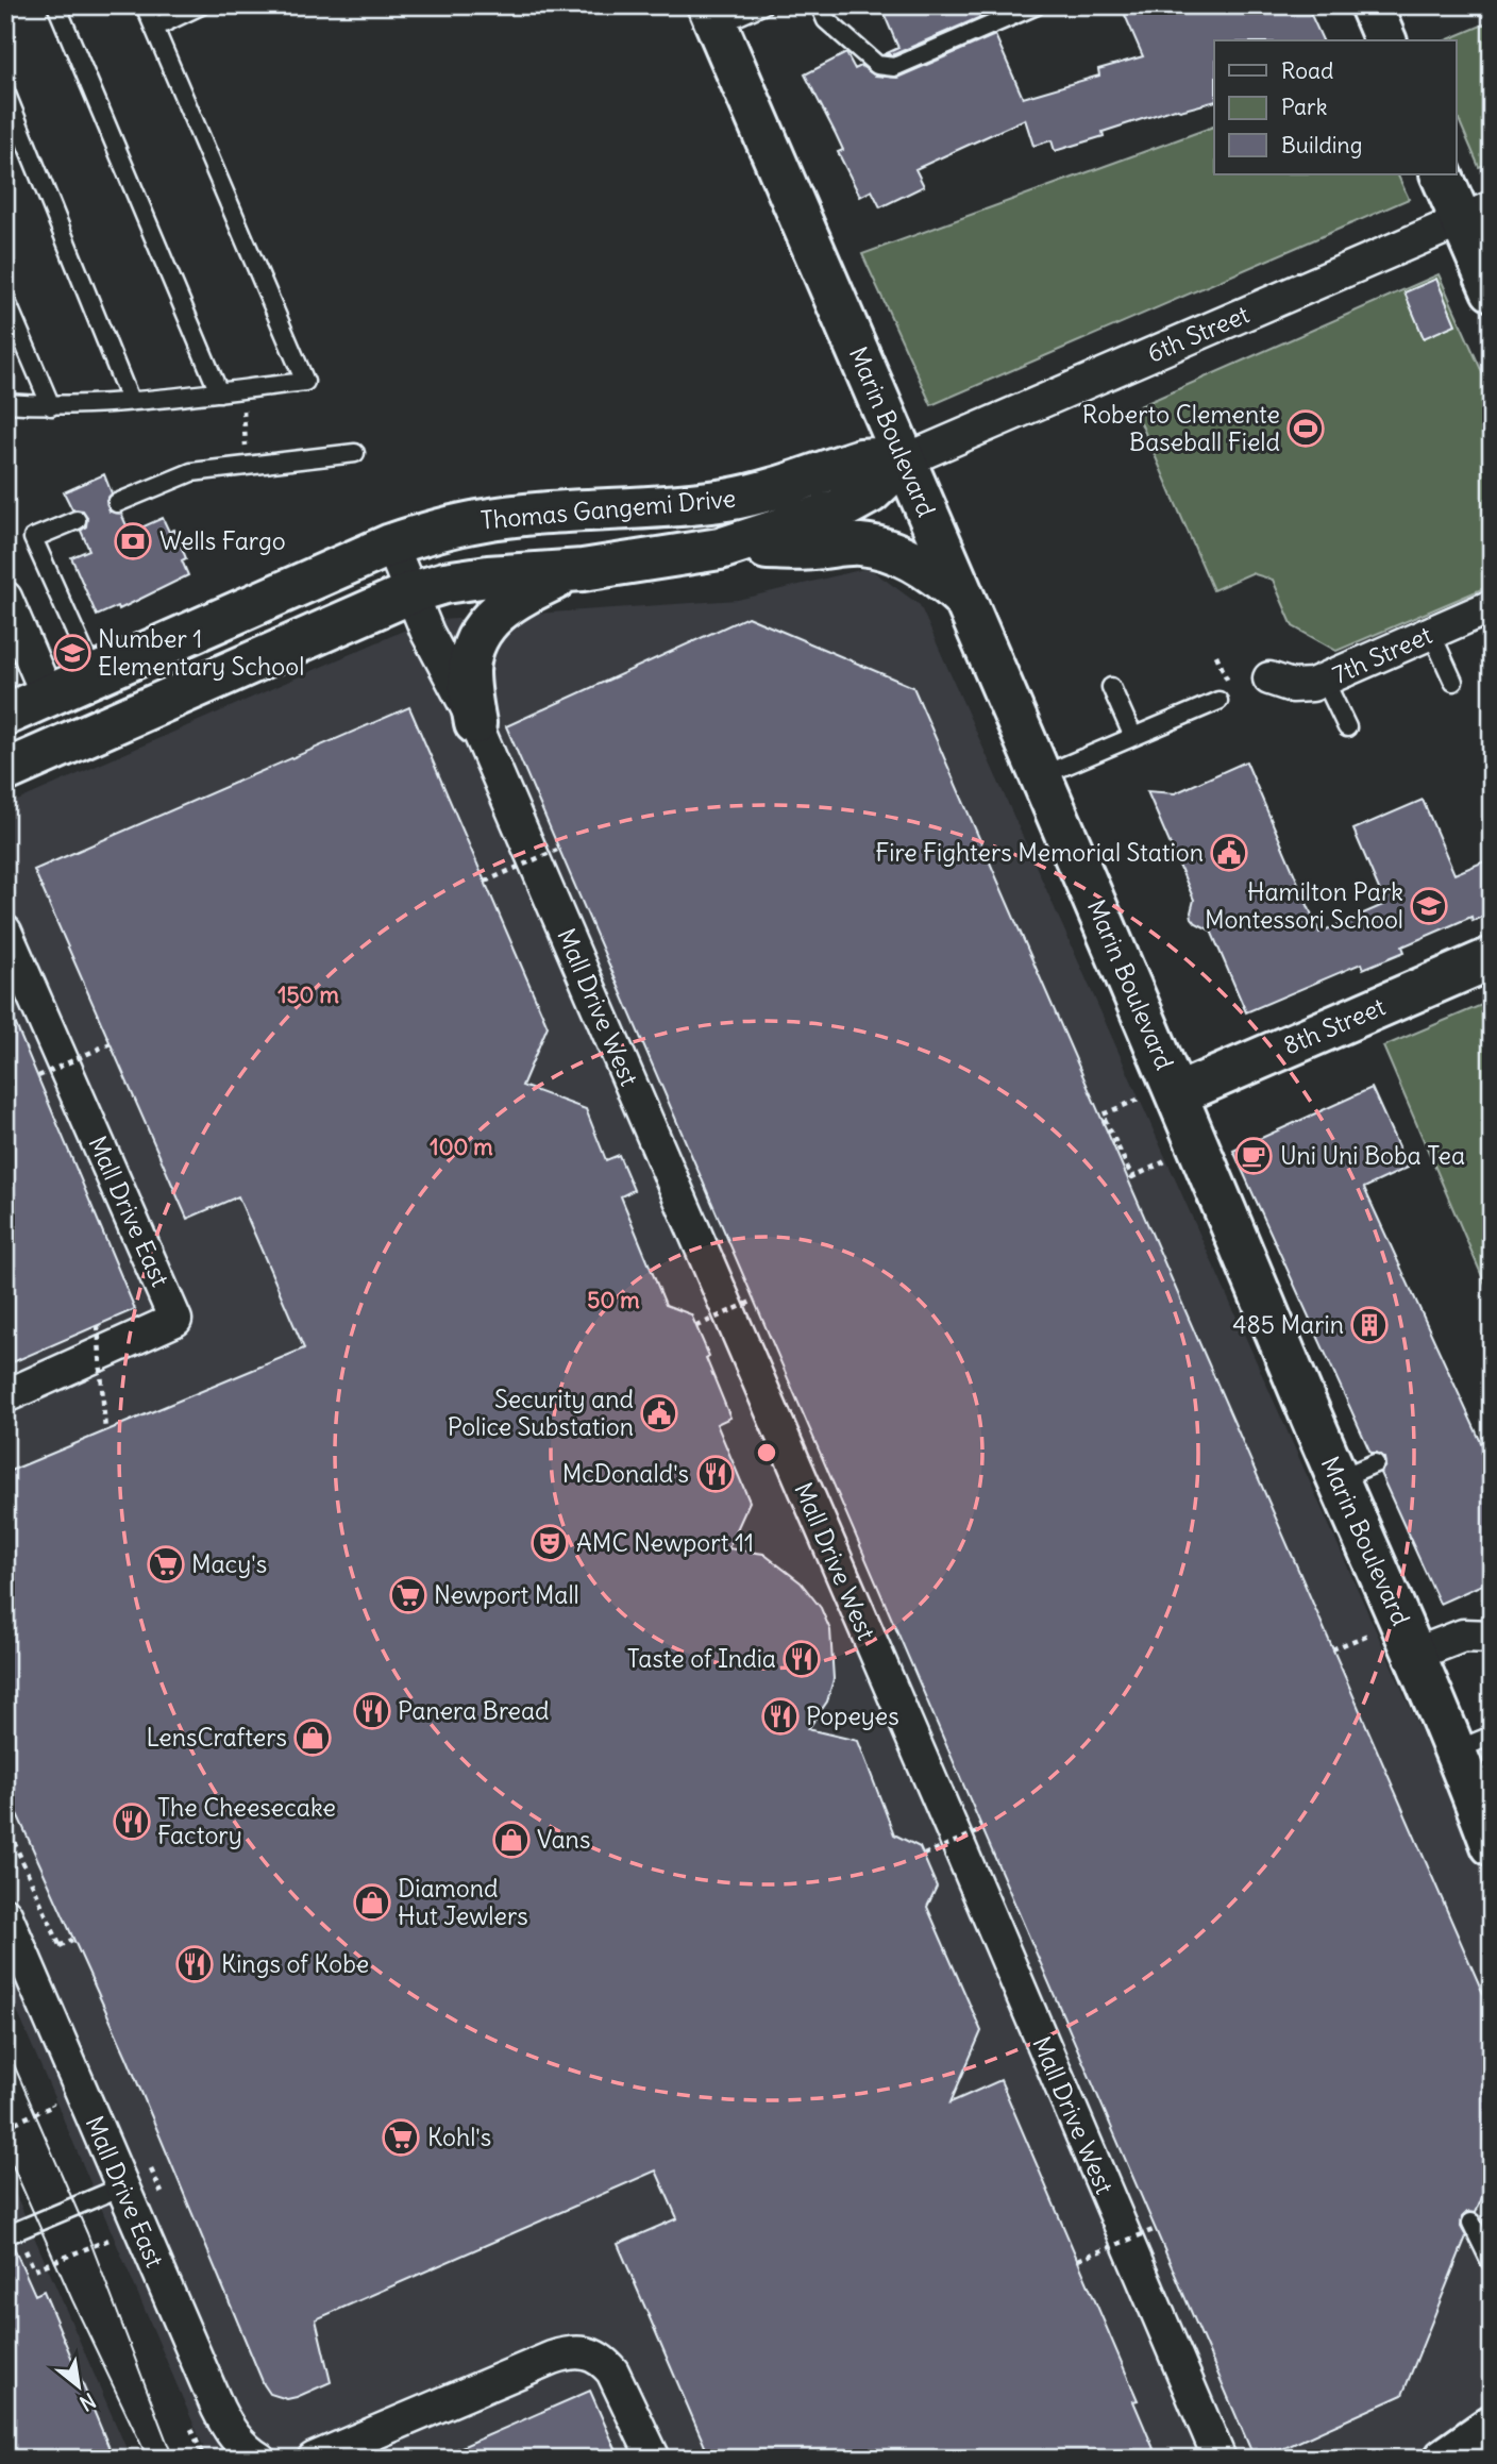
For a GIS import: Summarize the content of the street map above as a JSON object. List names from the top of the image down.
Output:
{
  "streets": {
    "street": [
      "6th Street",
      "Marin Boulevard",
      "Thomas Gangemi Drive",
      "7th Street",
      "Mall Drive West",
      "8th Street",
      "Mall Drive East"
    ]
  },
  "crossings": [
    ["6th Street", "Marin Boulevard"],
    ["6th Street", "Thomas Gangemi Drive"],
    ["Marin Boulevard", "Thomas Gangemi Drive"],
    ["Marin Boulevard", "8th Street"],
    ["Thomas Gangemi Drive", "Mall Drive West"]
  ],
  "places": {
    "sports": ["Roberto Clemente Baseball Field"],
    "bank": ["Wells Fargo"],
    "school or university": ["Number 1 Elementary School", "Hamilton Park Montessori School"],
    "public building": ["Fire Fighters Memorial Station", "Security and Police Substation"],
    "cafe": ["Uni Uni Boba Tea"],
    "building": ["485 Marin"],
    "restaurant": [
      "McDonald's",
      "Taste of India",
      "Panera Bread",
      "Popeyes",
      "The Cheesecake Factory",
      "Kings of Kobe"
    ],
    "theatre": ["AMC Newport 11"],
    "supermarket": ["Macy's", "Newport Mall", "Kohl's"],
    "shop": ["LensCrafters", "Vans", "Diamond Hut Jewlers"]
  },
  "legend": ["Road", "Park", "Building"],
  "north": "bottom right",
  "rings": ["150 m", "100 m", "50 m"]
}
